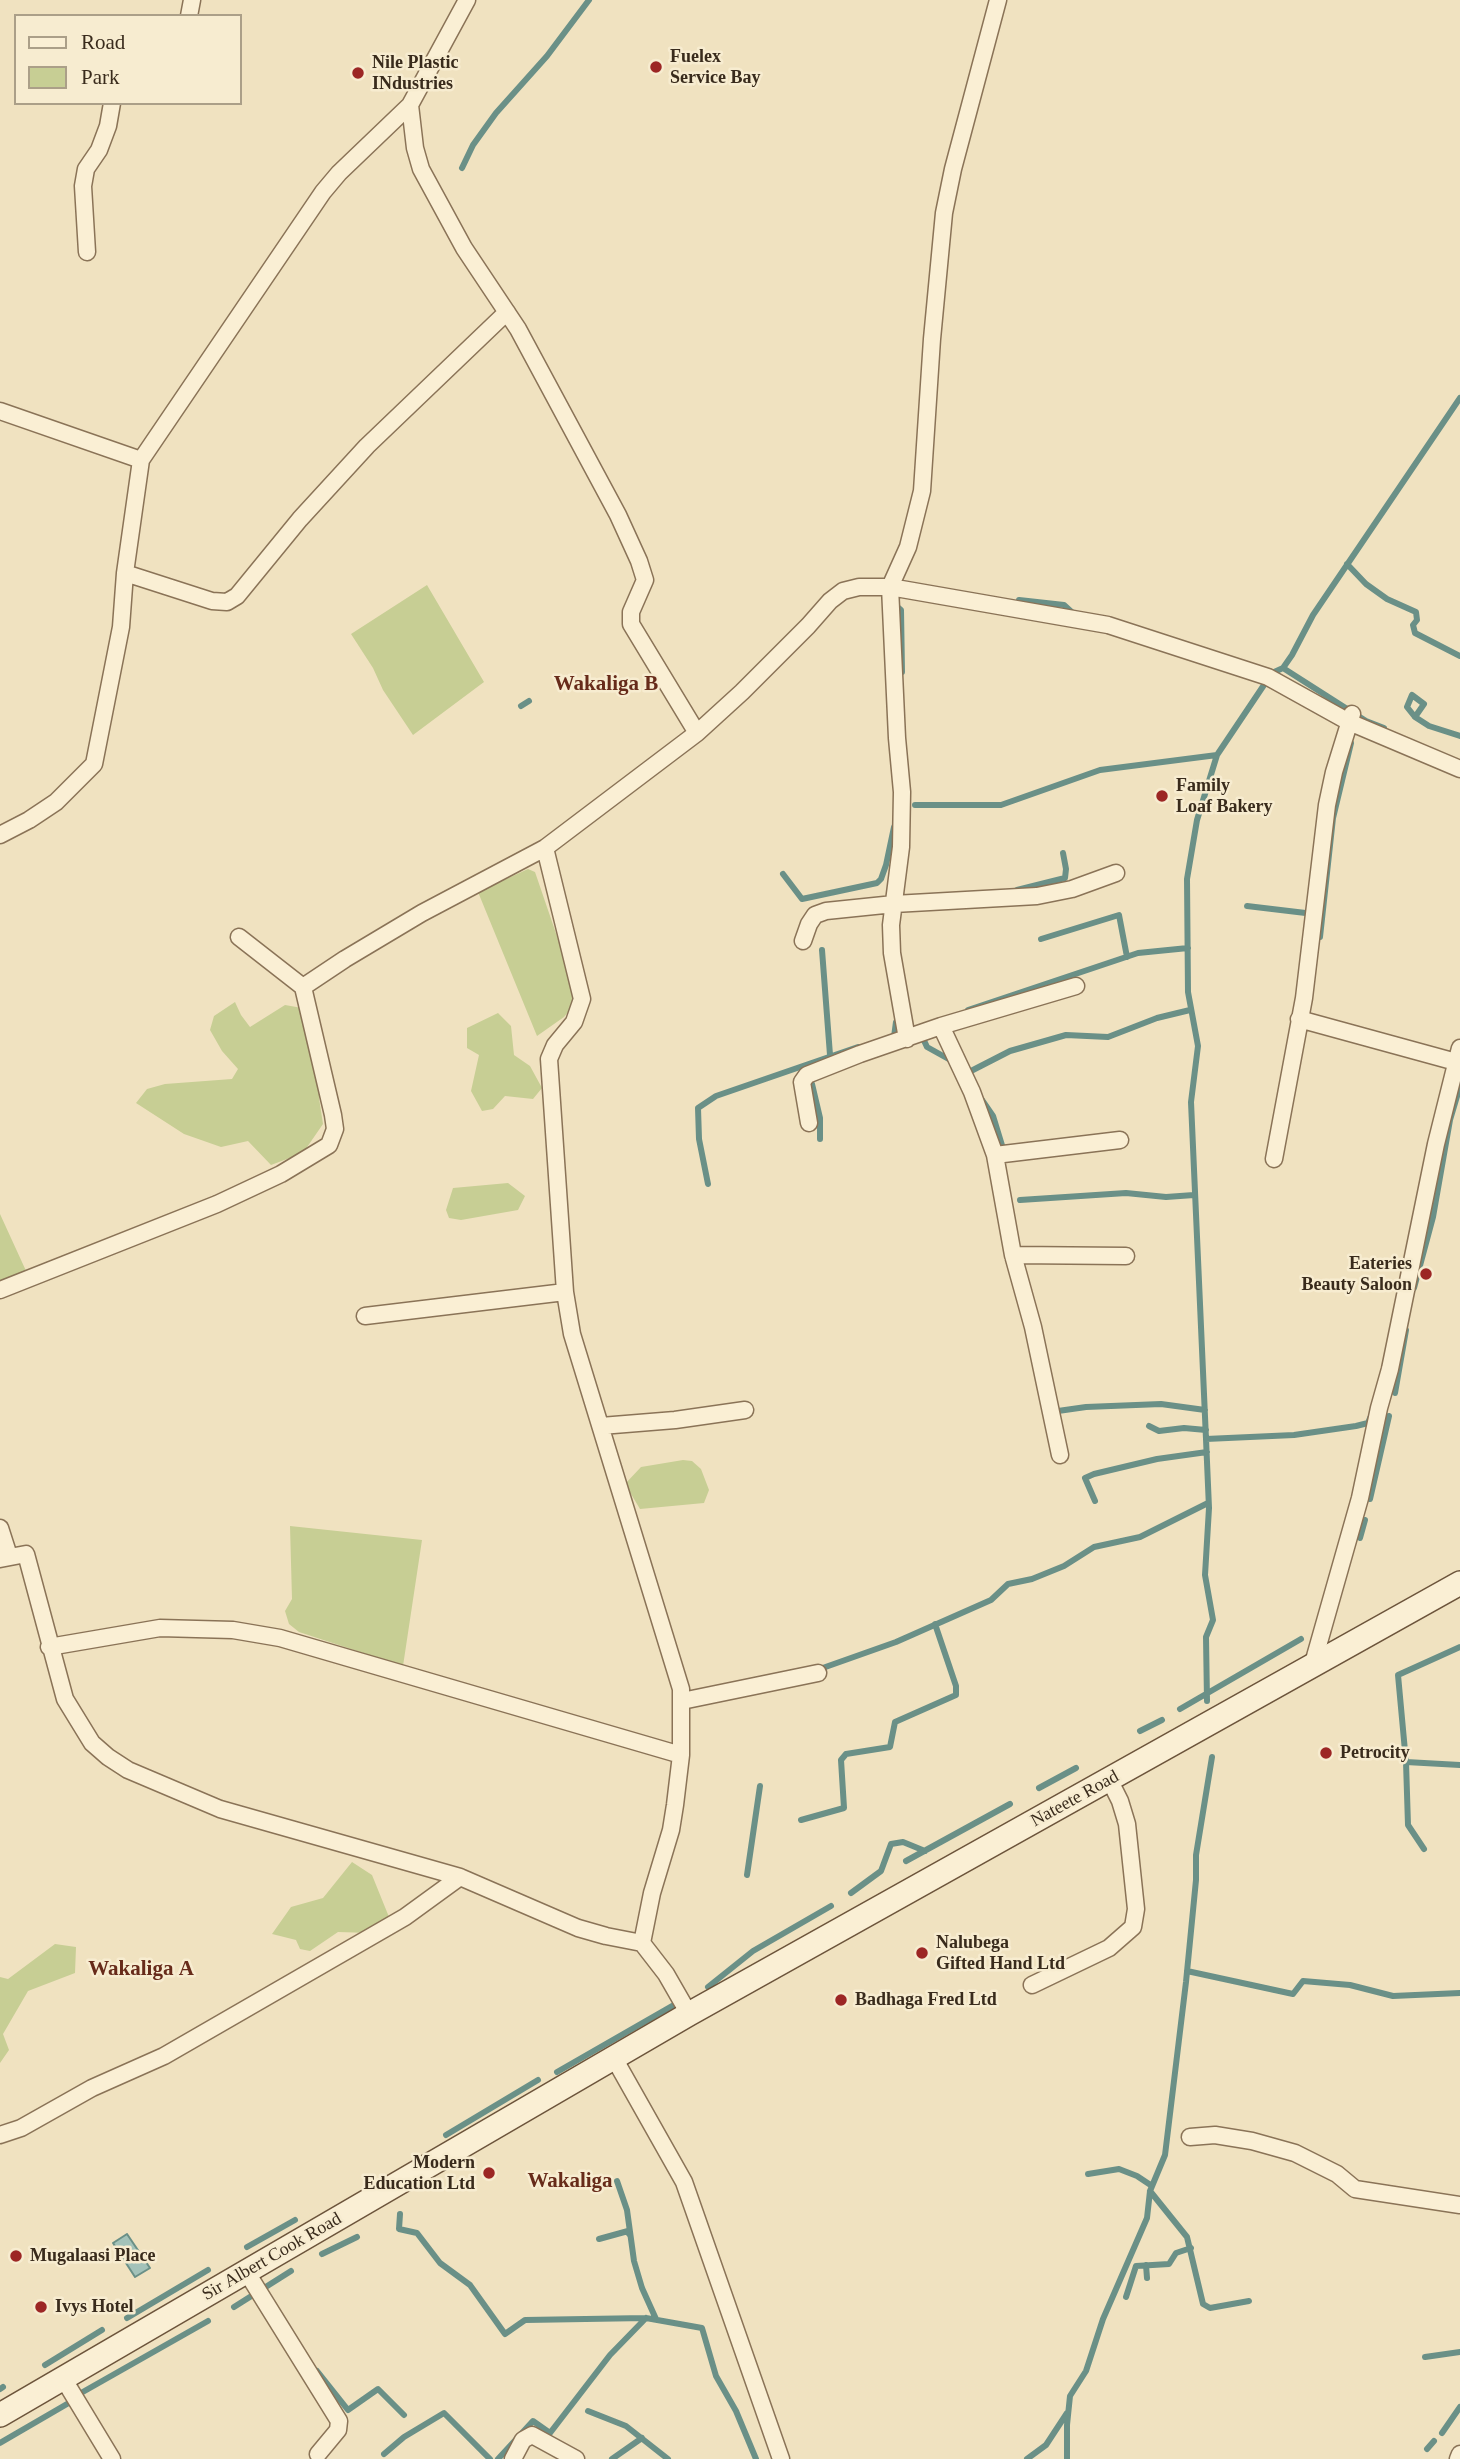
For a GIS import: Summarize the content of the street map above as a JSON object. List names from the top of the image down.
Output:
{
  "streets": {
    "main road": ["Nateete Road", "Sir Albert Cook Road"]
  },
  "crossings": [
    ["Nateete Road", "Sir Albert Cook Road"]
  ],
  "districts": ["Wakaliga B", "Wakaliga A", "Wakaliga"],
  "places": [
    "Fuelex Service Bay",
    "Nile Plastic INdustries",
    "Family Loaf Bakery",
    "Eateries Beauty Saloon",
    "Petrocity",
    "Nalubega Gifted Hand Ltd",
    "Badhaga Fred Ltd",
    "Modern Education Ltd",
    "Mugalaasi Place",
    "Ivys Hotel"
  ],
  "legend": ["Road", "Park"]
}
